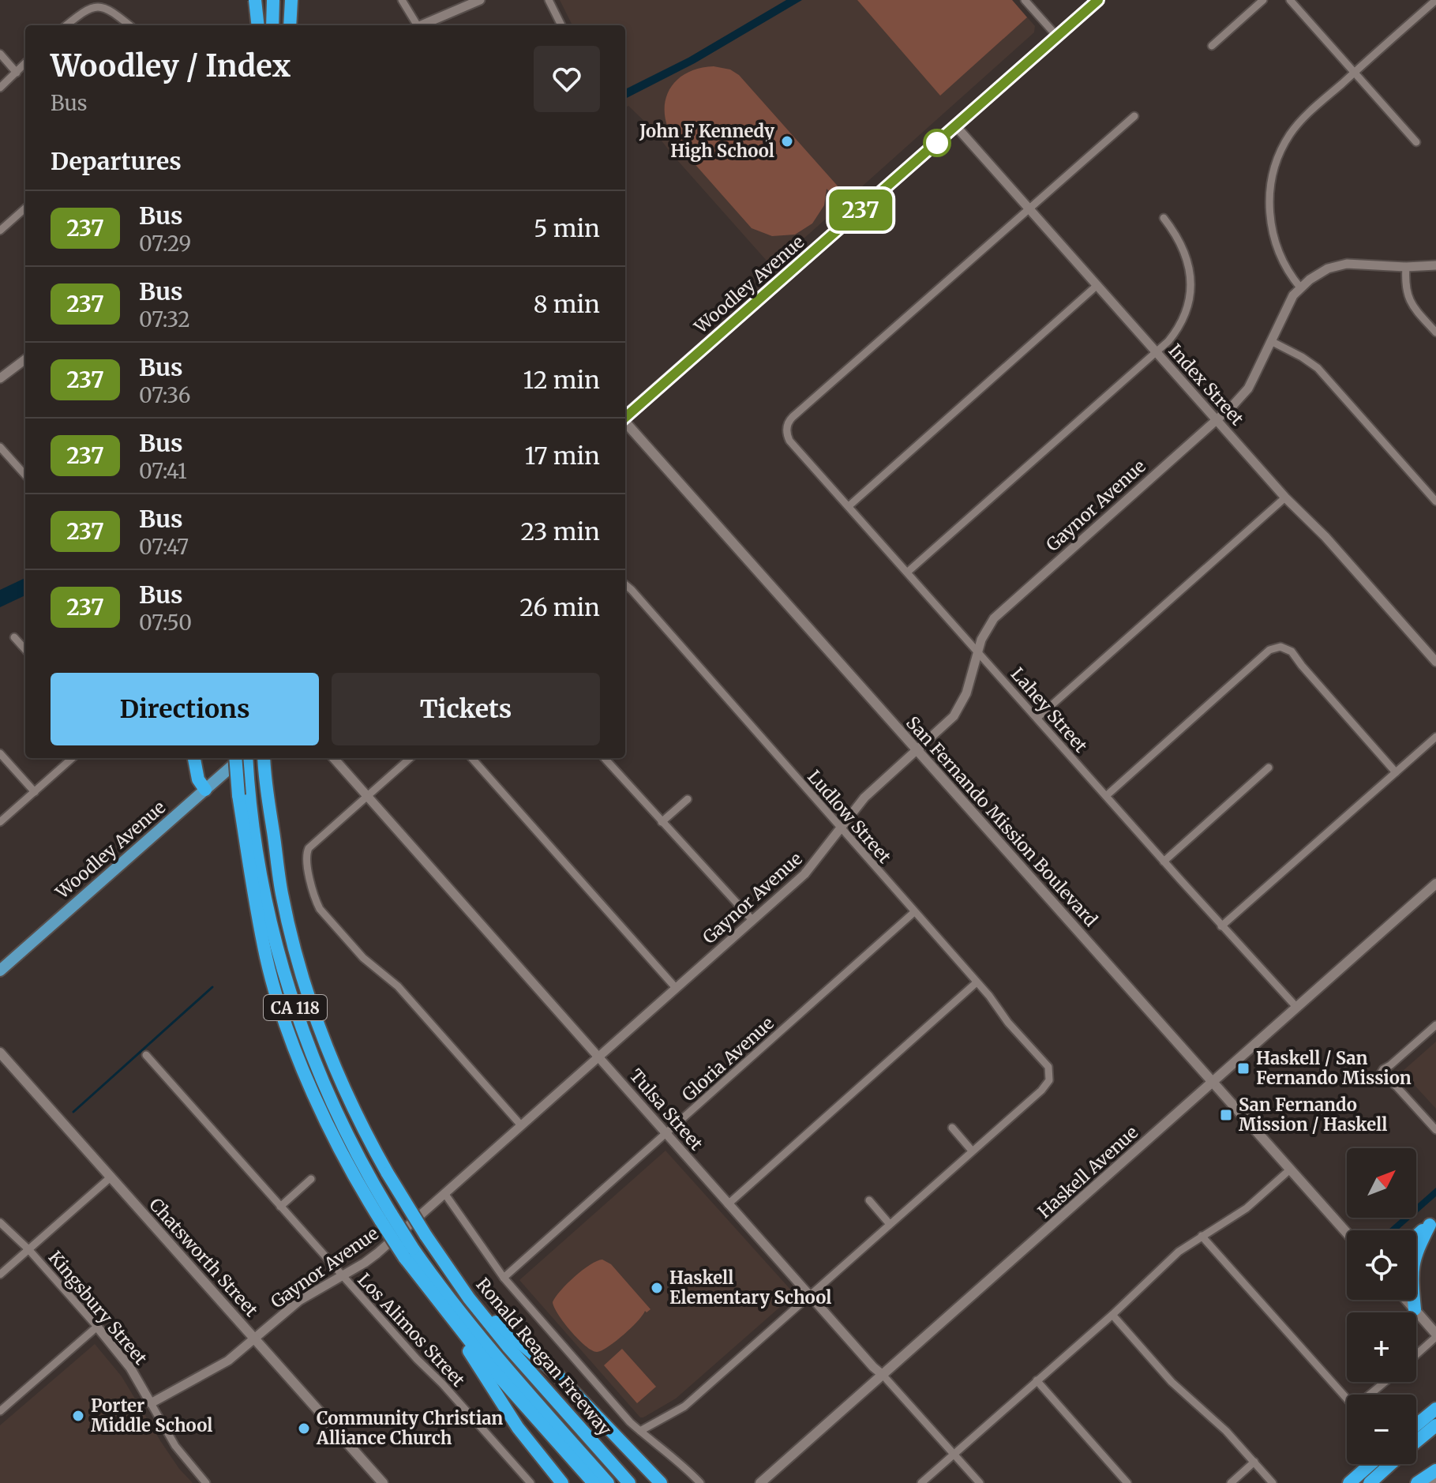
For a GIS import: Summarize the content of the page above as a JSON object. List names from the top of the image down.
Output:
{
  "streets": {
    "highway": ["CA 118", "Ronald Reagan Freeway"],
    "main road": [
      "Woodley Avenue",
      "San Fernando Mission Boulevard",
      "Haskell Avenue",
      "Chatsworth Street"
    ],
    "street": [
      "Index Street",
      "Gaynor Avenue",
      "Lahey Street",
      "Ludlow Street",
      "Gloria Avenue",
      "Tulsa Street",
      "Kingsbury Street",
      "Los Alimos Street"
    ]
  },
  "crossings": [
    ["Woodley Avenue", "Index Street"],
    ["Index Street", "Gaynor Avenue"],
    ["Index Street", "Lahey Street"],
    ["Gaynor Avenue", "Lahey Street"],
    ["Gaynor Avenue", "Ludlow Street"],
    ["Gaynor Avenue", "San Fernando Mission Boulevard"],
    ["Gaynor Avenue", "Tulsa Street"],
    ["Gaynor Avenue", "Chatsworth Street"],
    ["Gaynor Avenue", "Kingsbury Street"],
    ["Gaynor Avenue", "Los Alimos Street"],
    ["Lahey Street", "Haskell Avenue"],
    ["Ludlow Street", "Gloria Avenue"],
    ["San Fernando Mission Boulevard", "Haskell Avenue"],
    ["Gloria Avenue", "Tulsa Street"],
    ["Tulsa Street", "Haskell Avenue"]
  ],
  "places": {
    "other": [
      "John F Kennedy High School",
      "Haskell Elementary School",
      "Porter Middle School",
      "Community Christian Alliance Church"
    ],
    "transit": ["Haskell / San Fernando Mission", "San Fernando Mission / Haskell"]
  },
  "lines": ["bus line 237"],
  "north": "top right",
  "page": {
    "on_map": "237",
    "heading": [
      ["Woodley / Index", "Bus"],
      "Departures"
    ],
    "list": [
      {
        "mark": "237",
        "name": "Bus",
        "note": "07:29",
        "value": "5 min"
      },
      {
        "mark": "237",
        "name": "Bus",
        "note": "07:32",
        "value": "8 min"
      },
      {
        "mark": "237",
        "name": "Bus",
        "note": "07:36",
        "value": "12 min"
      },
      {
        "mark": "237",
        "name": "Bus",
        "note": "07:41",
        "value": "17 min"
      },
      {
        "mark": "237",
        "name": "Bus",
        "note": "07:47",
        "value": "23 min"
      },
      {
        "mark": "237",
        "name": "Bus",
        "note": "07:50",
        "value": "26 min"
      }
    ],
    "buttons": ["Directions", "Tickets"],
    "map_buttons": ["+", "−"]
  }
}
